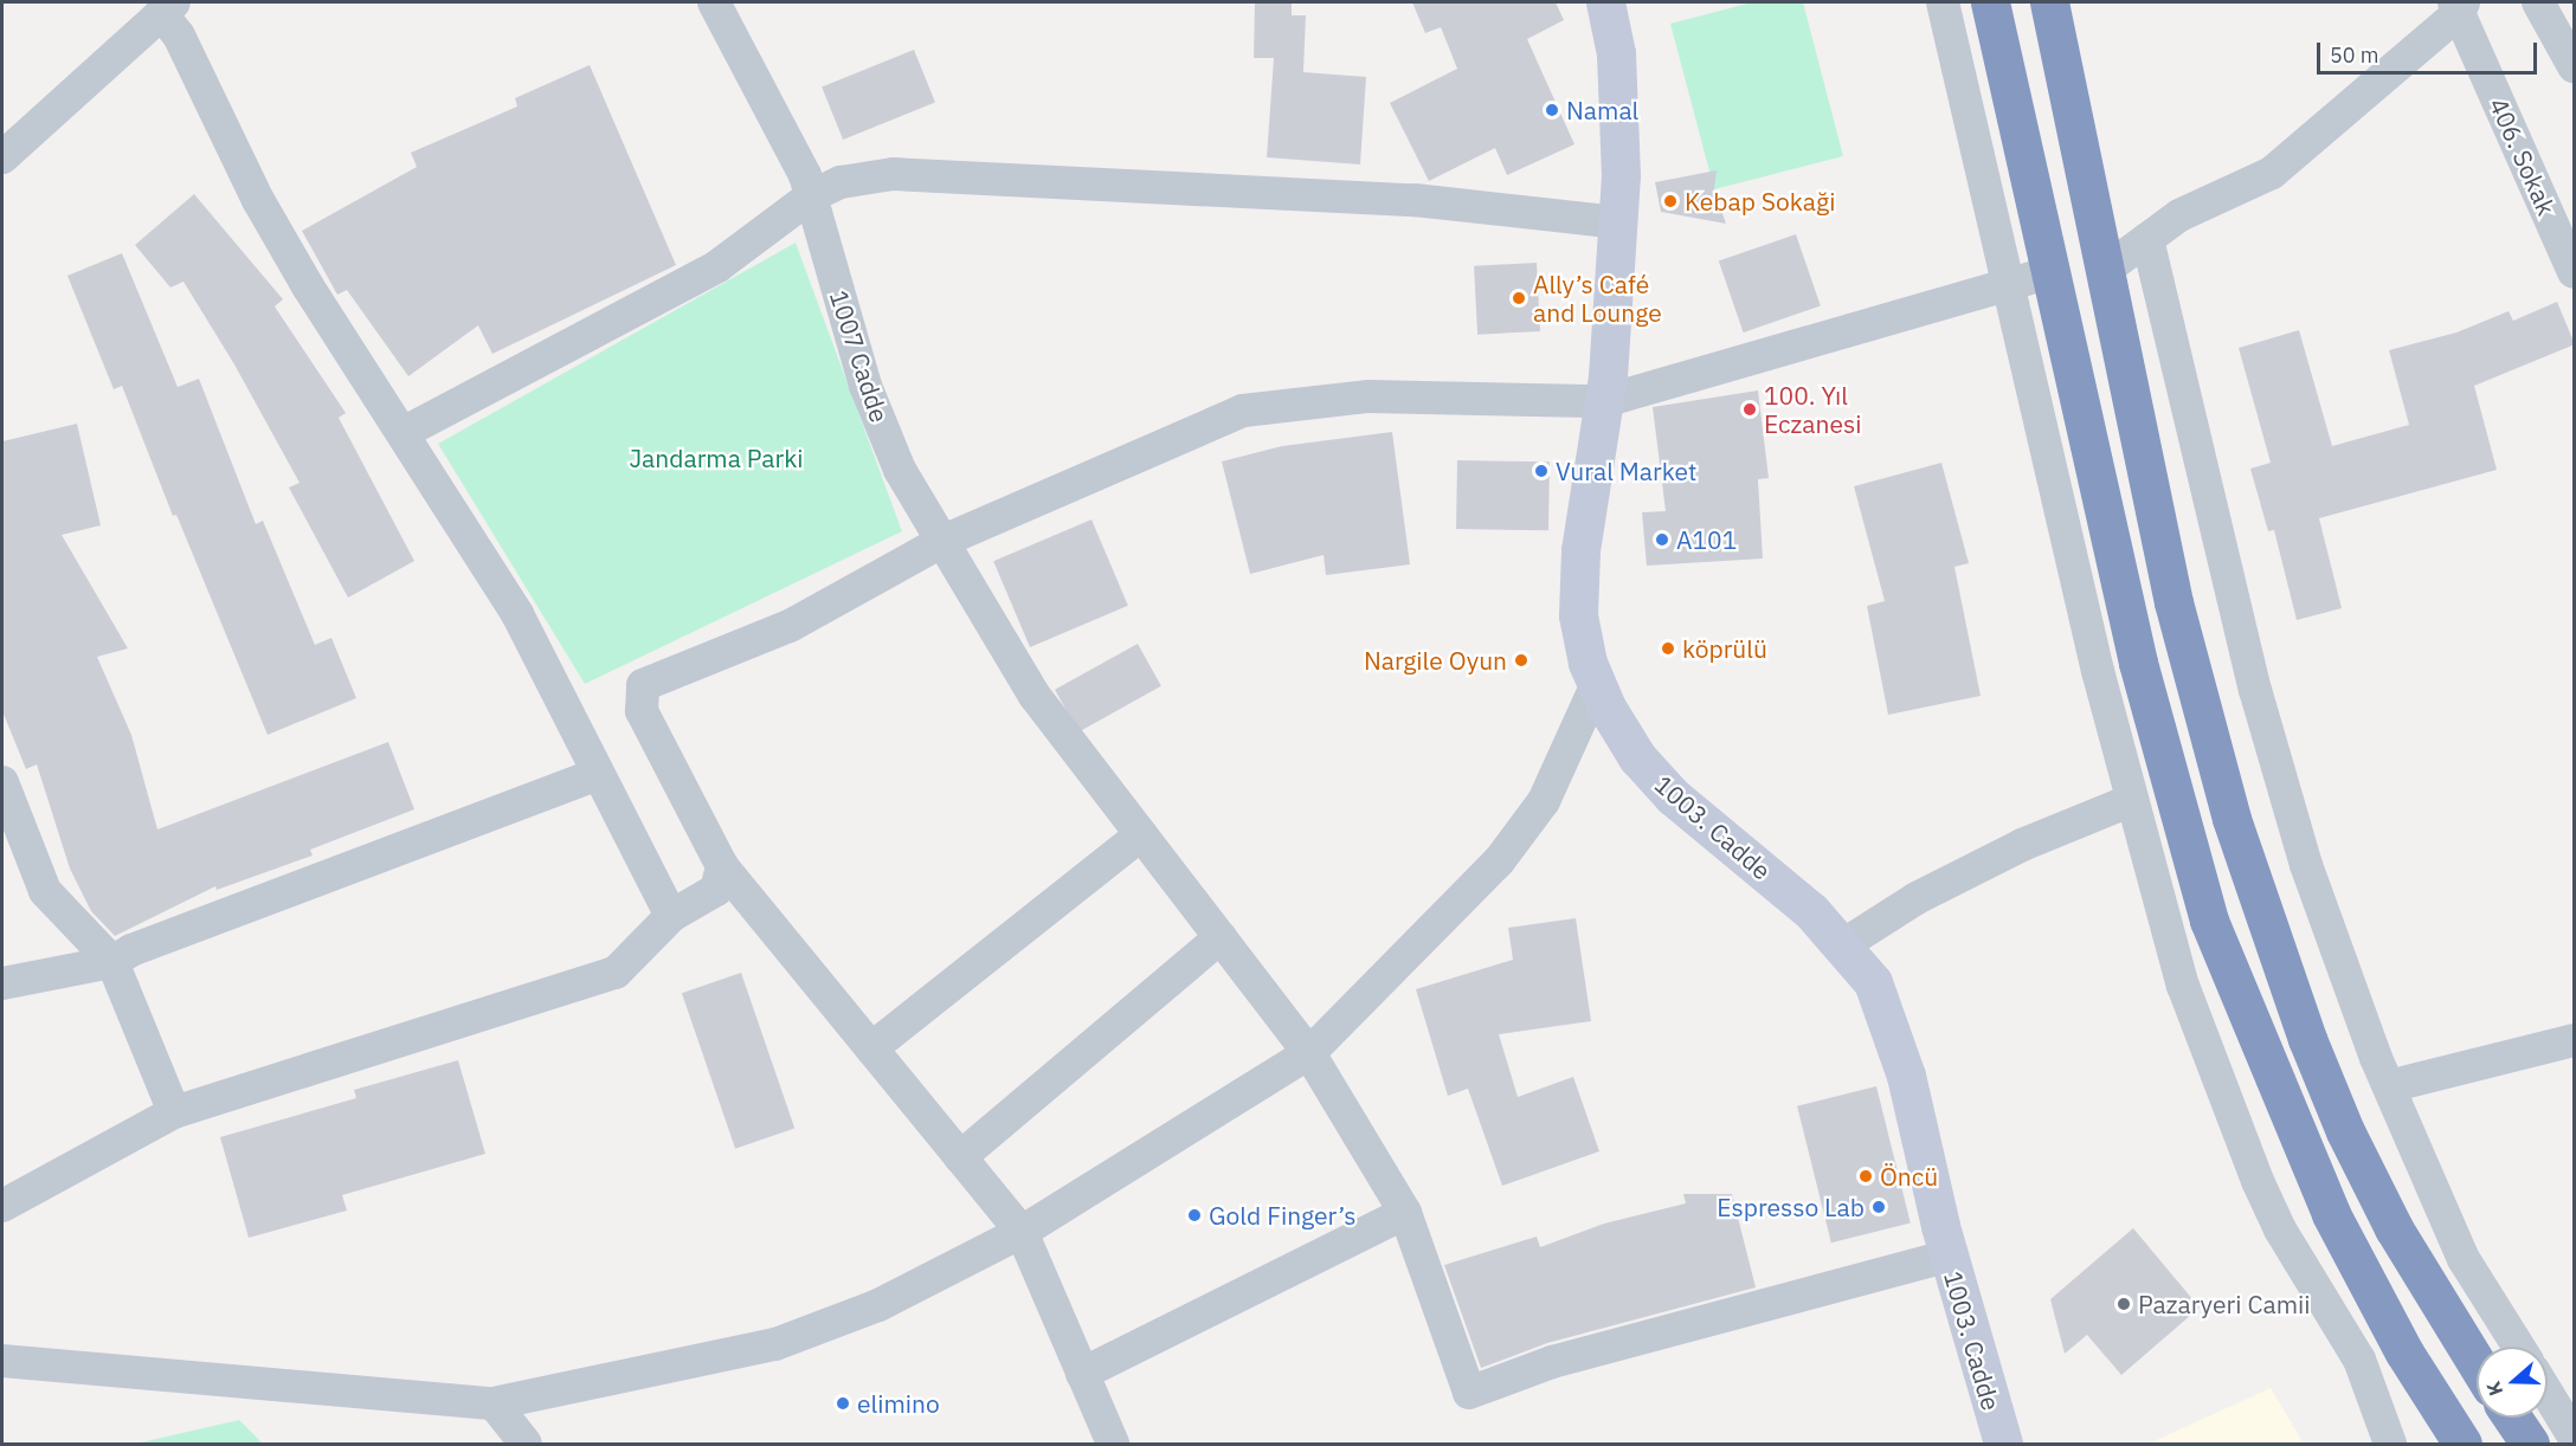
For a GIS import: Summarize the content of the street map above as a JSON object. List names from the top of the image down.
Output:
{
  "streets": {
    "main road": ["1003. Cadde"],
    "street": ["406. Sokak", "1007 Cadde"]
  },
  "crossings": [
    ["1007 Cadde", "1003. Cadde"]
  ],
  "parks": ["Jandarma Parki"],
  "places": [
    "Namal",
    "Kebap Sokaği",
    "Ally’s Café and Lounge",
    "100. Yıl Eczanesi",
    "Vural Market",
    "A101",
    "köprülü",
    "Nargile Oyun",
    "Öncü",
    "Espresso Lab",
    "Gold Finger’s",
    "Pazaryeri Camii",
    "elimino"
  ],
  "scale_bar": "50 m",
  "north": "left"
}
